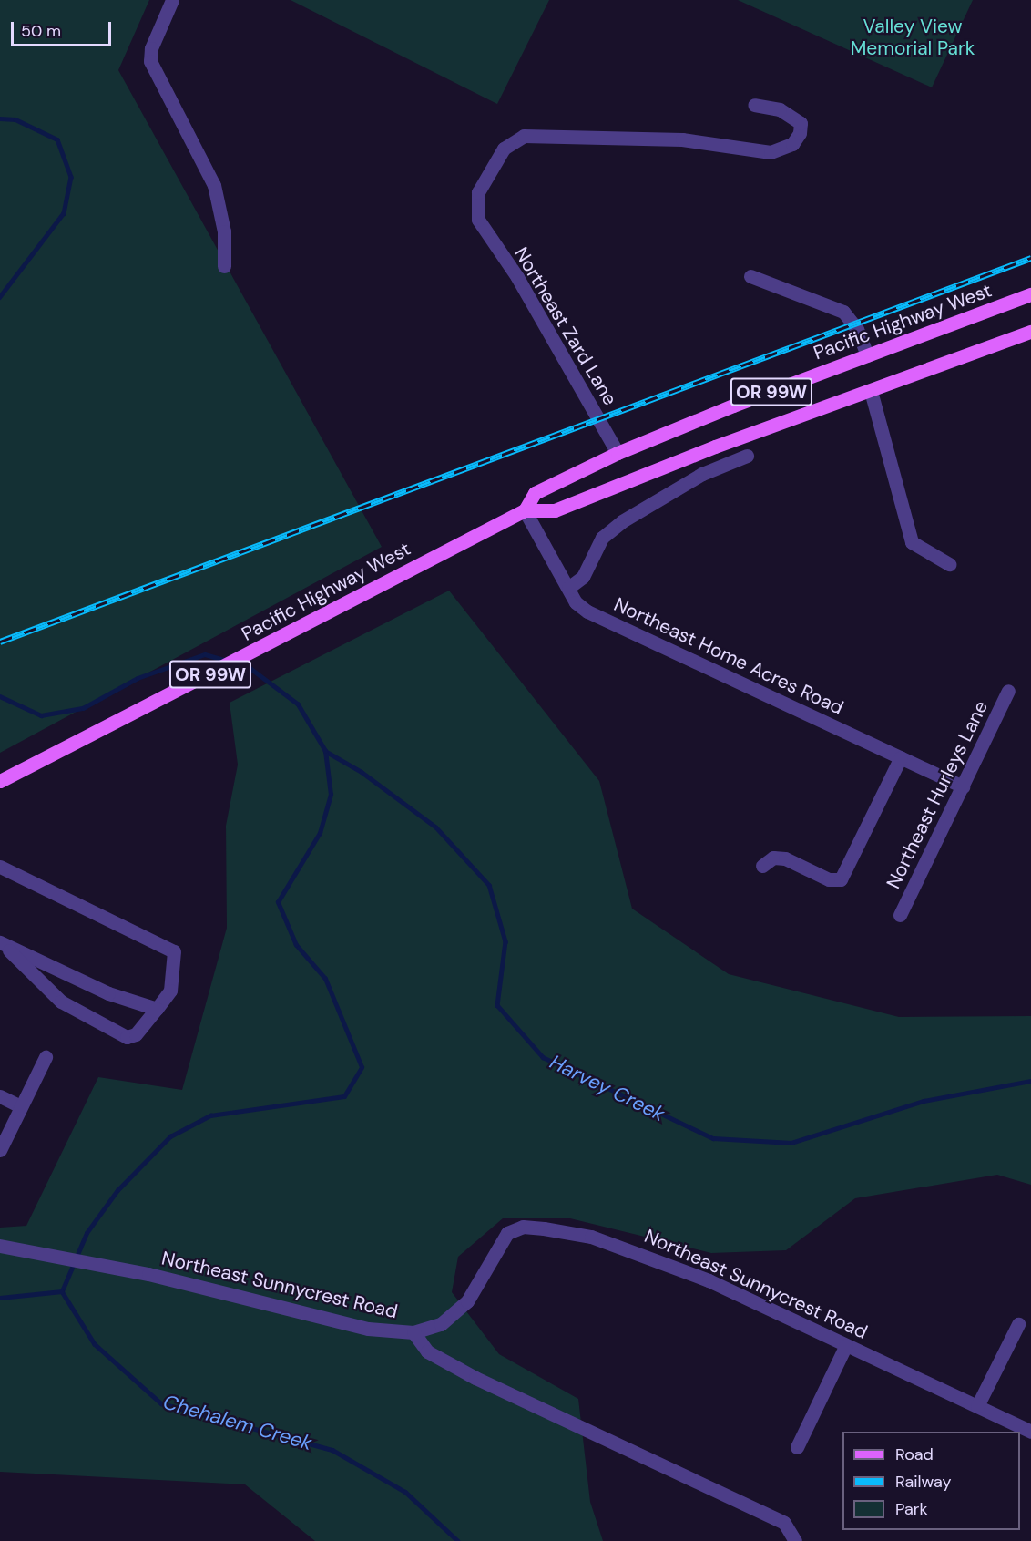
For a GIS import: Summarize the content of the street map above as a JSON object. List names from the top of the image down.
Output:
{
  "streets": {
    "main road": ["Pacific Highway West", "OR 99W"],
    "street": [
      "Northeast Zard Lane",
      "Northeast Home Acres Road",
      "Northeast Hurleys Lane",
      "Northeast Sunnycrest Road"
    ]
  },
  "crossings": [
    ["Pacific Highway West", "Northeast Zard Lane"],
    ["Pacific Highway West", "Northeast Home Acres Road"],
    ["Northeast Home Acres Road", "Northeast Hurleys Lane"]
  ],
  "water": ["Harvey Creek", "Chehalem Creek"],
  "parks": ["Valley View Memorial Park"],
  "legend": ["Road", "Railway", "Park"],
  "scale_bar": "50 m"
}
